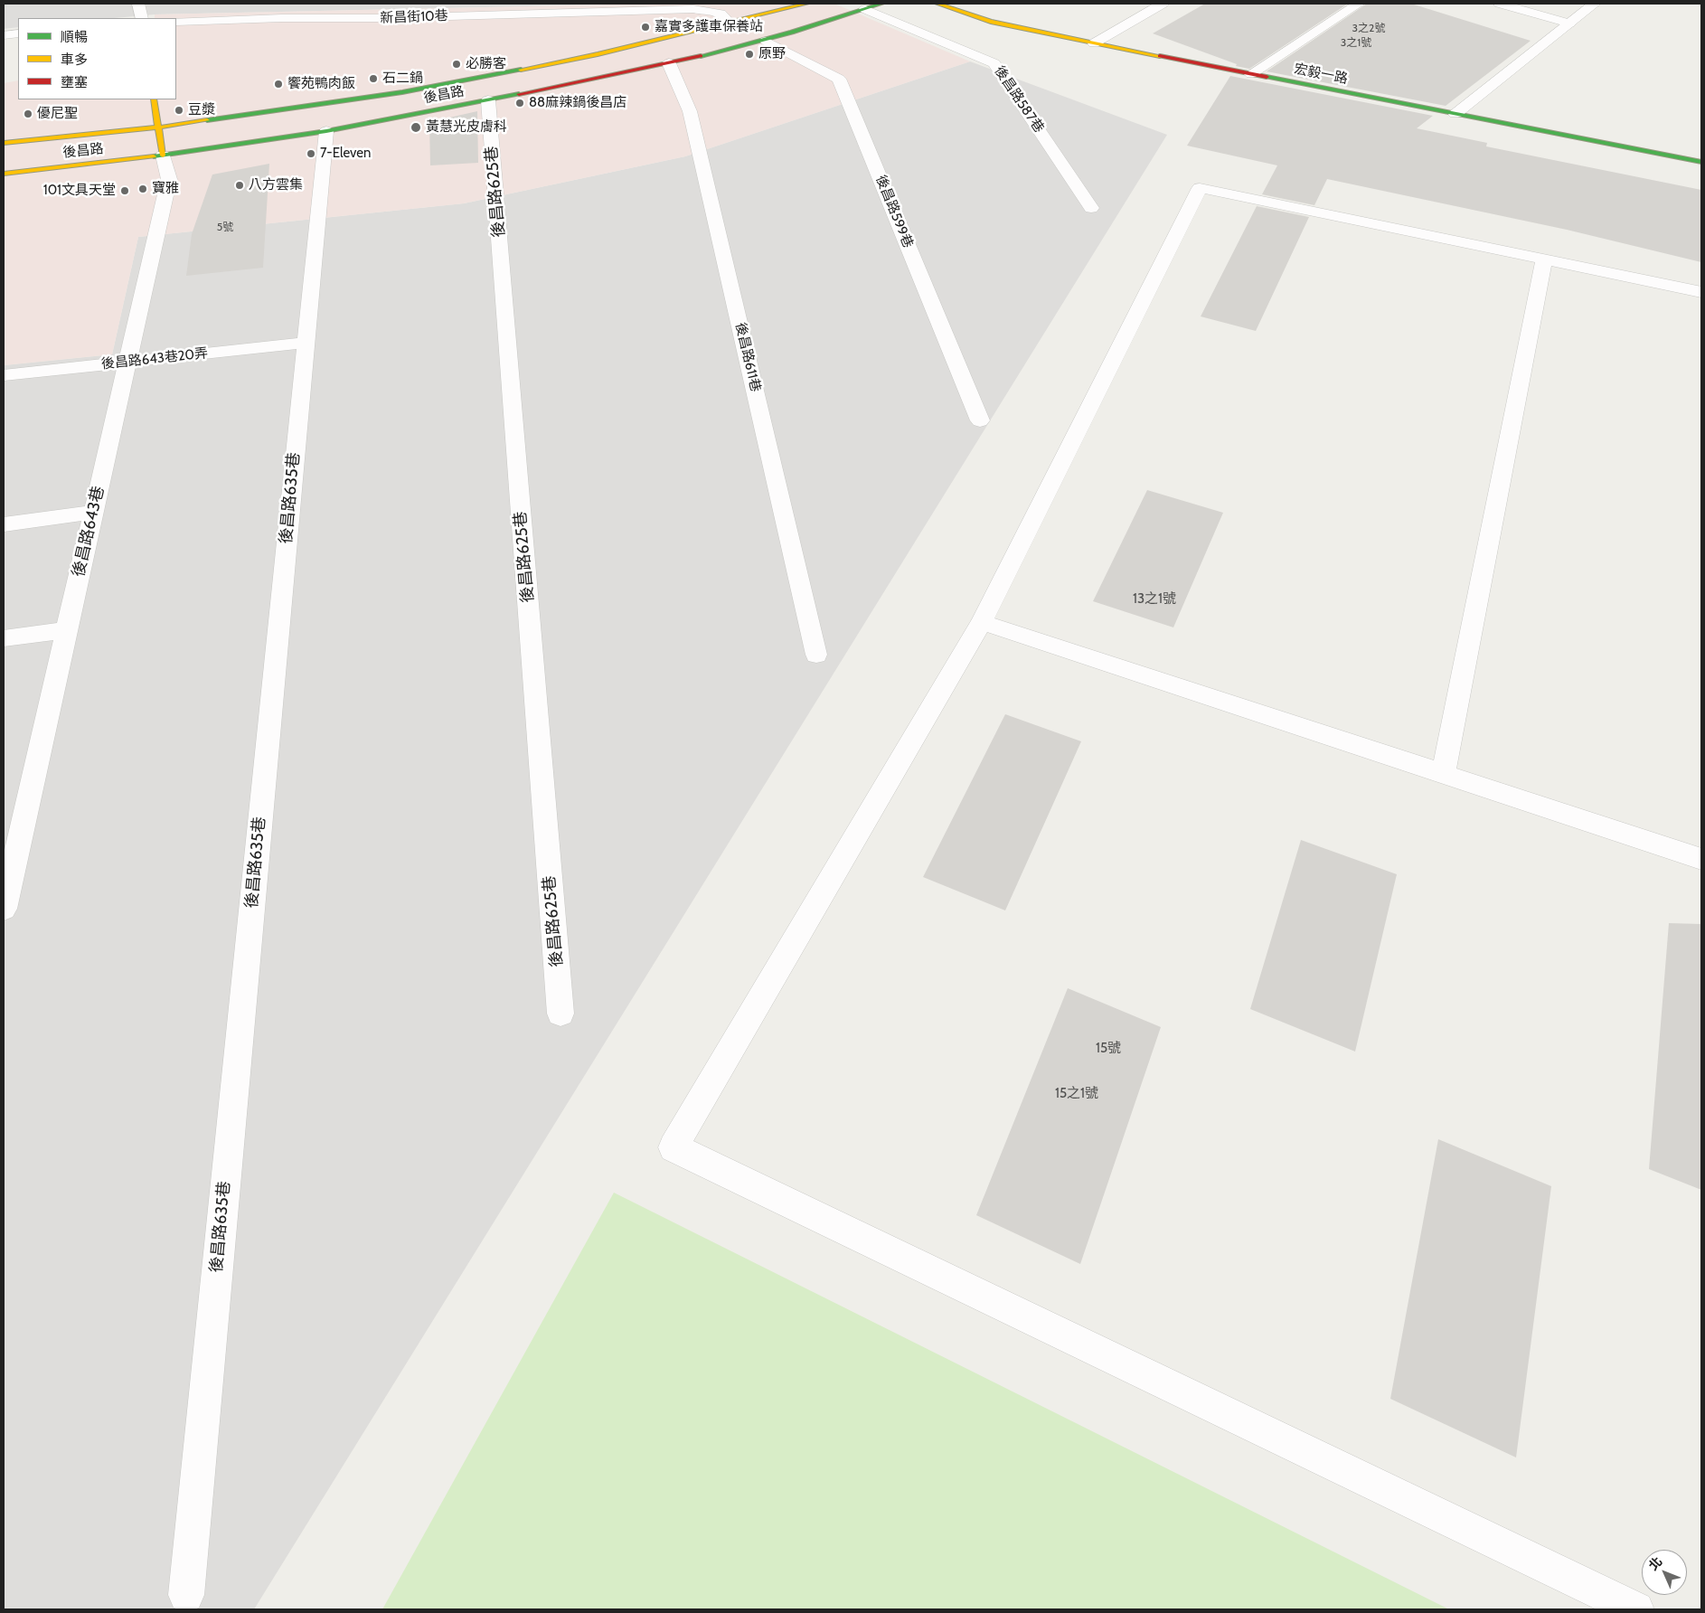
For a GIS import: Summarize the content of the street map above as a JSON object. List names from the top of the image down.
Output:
{
  "streets": {
    "main road": ["宏毅一路", "後昌路"],
    "street": [
      "新昌街10巷",
      "後昌路587巷",
      "後昌路625巷",
      "後昌路599巷",
      "後昌路611巷",
      "後昌路643巷20弄",
      "後昌路635巷",
      "後昌路643巷"
    ]
  },
  "crossings": [
    ["新昌街10巷", "後昌路"],
    ["後昌路", "後昌路587巷"],
    ["後昌路", "後昌路625巷"],
    ["後昌路", "後昌路599巷"],
    ["後昌路", "後昌路611巷"],
    ["後昌路", "後昌路635巷"],
    ["後昌路", "後昌路643巷"],
    ["後昌路643巷20弄", "後昌路635巷"],
    ["後昌路643巷20弄", "後昌路643巷"]
  ],
  "places": [
    "嘉實多護車保養站",
    "原野",
    "必勝客",
    "石二鍋",
    "饗苑鴨肉飯",
    "88麻辣鍋後昌店",
    "豆漿",
    "優尼聖",
    "黃慧光皮膚科",
    "7-Eleven",
    "八方雲集",
    "寶雅",
    "101文具天堂"
  ],
  "house_numbers": [
    "3之2號",
    "3之1號",
    "5號",
    "13之1號",
    "15號",
    "15之1號"
  ],
  "legend": ["順暢", "車多", "壅塞"],
  "north": "top left"
}
